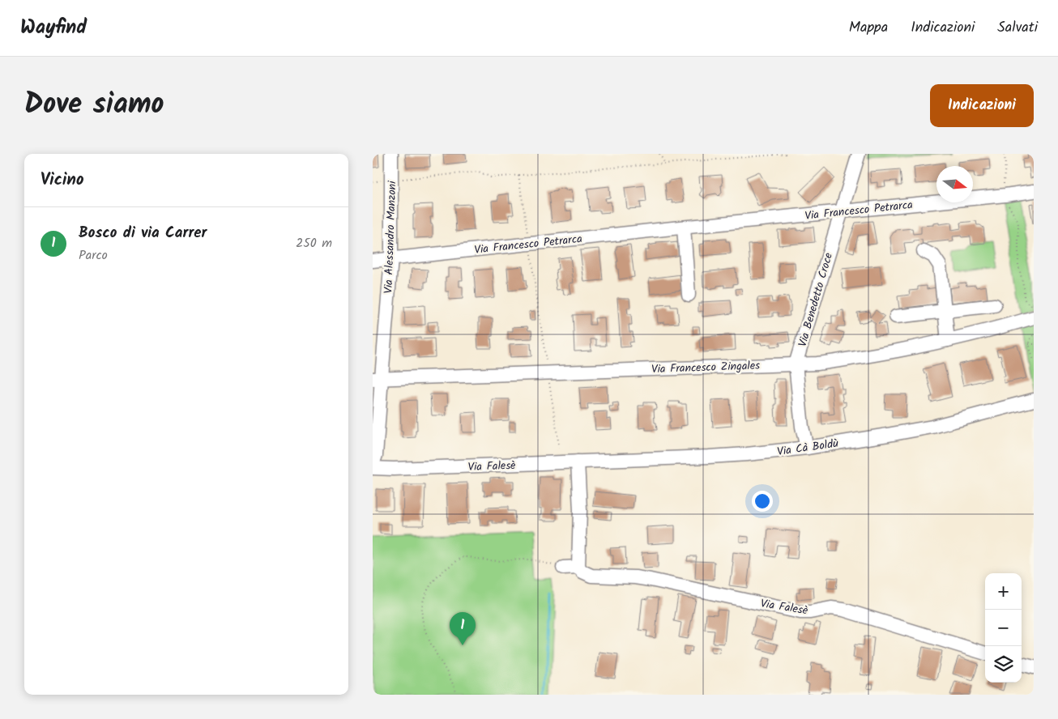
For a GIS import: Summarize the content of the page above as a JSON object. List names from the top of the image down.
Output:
{
  "streets": {
    "street": [
      "Via Francesco Petrarca",
      "Via Alessandro Manzoni",
      "Via Benedetto Croce",
      "Via Francesco Zingales",
      "Via Cà Boldù",
      "Via Falesè"
    ]
  },
  "crossings": [
    ["Via Francesco Petrarca", "Via Alessandro Manzoni"],
    ["Via Francesco Petrarca", "Via Benedetto Croce"],
    ["Via Alessandro Manzoni", "Via Francesco Zingales"],
    ["Via Benedetto Croce", "Via Francesco Zingales"],
    ["Via Benedetto Croce", "Via Cà Boldù"],
    ["Via Cà Boldù", "Via Falesè"]
  ],
  "north": "right",
  "page": {
    "header": "Wayfind",
    "nav": ["Mappa", "Indicazioni", "Salvati"],
    "title": "Dove siamo",
    "buttons": "Indicazioni",
    "heading": "Vicino",
    "list": [
      {
        "mark": "1",
        "name": "Bosco di via Carrer",
        "note": "Parco",
        "value": "250 m"
      }
    ],
    "map_buttons": ["+", "−"],
    "pins": "1"
  }
}
